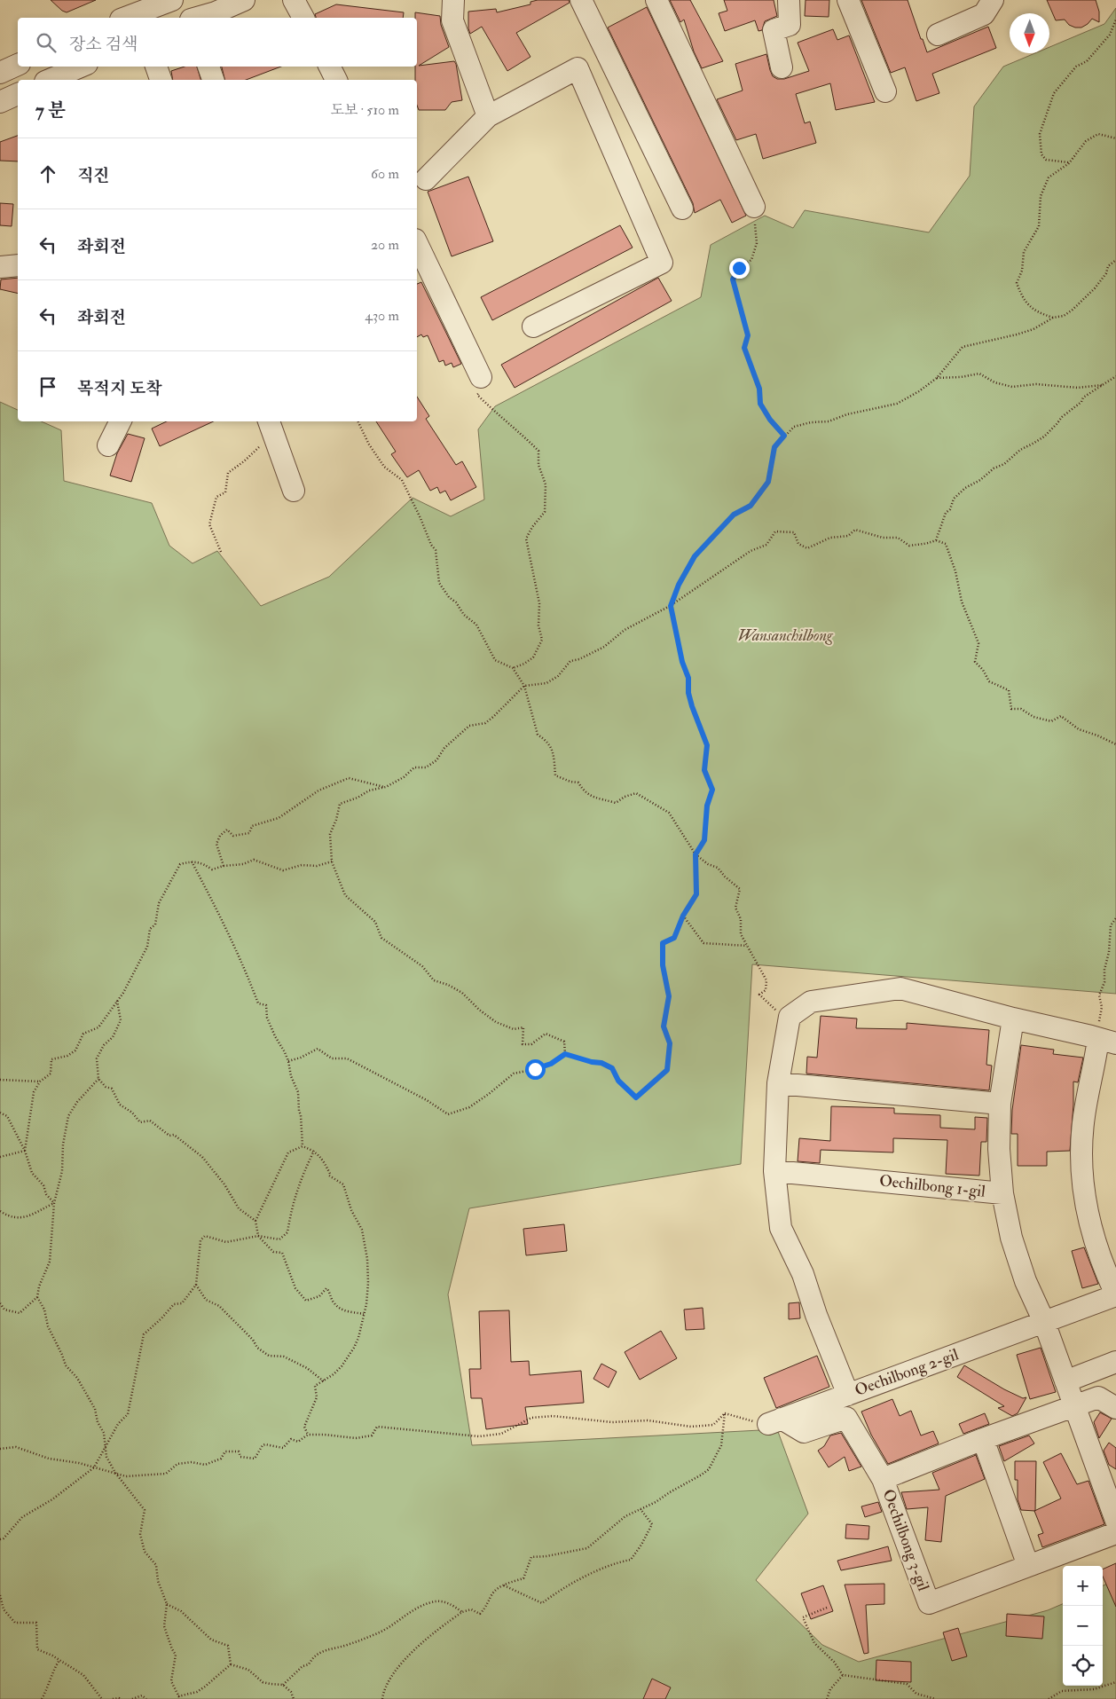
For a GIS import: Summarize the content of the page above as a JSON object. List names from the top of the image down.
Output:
{
  "streets": {
    "street": ["Oechilbong 1-gil", "Oechilbong 2-gil", "Oechilbong 3-gil"]
  },
  "parks": ["Wansanchilbong"],
  "north": "bottom",
  "page": {
    "search": "장소 검색",
    "heading": ["7 분", "도보 · 510 m"],
    "list": [
      ["직진", "60 m"],
      ["좌회전", "20 m"],
      ["좌회전", "430 m"],
      "목적지 도착"
    ],
    "map_buttons": ["+", "−"]
  }
}
